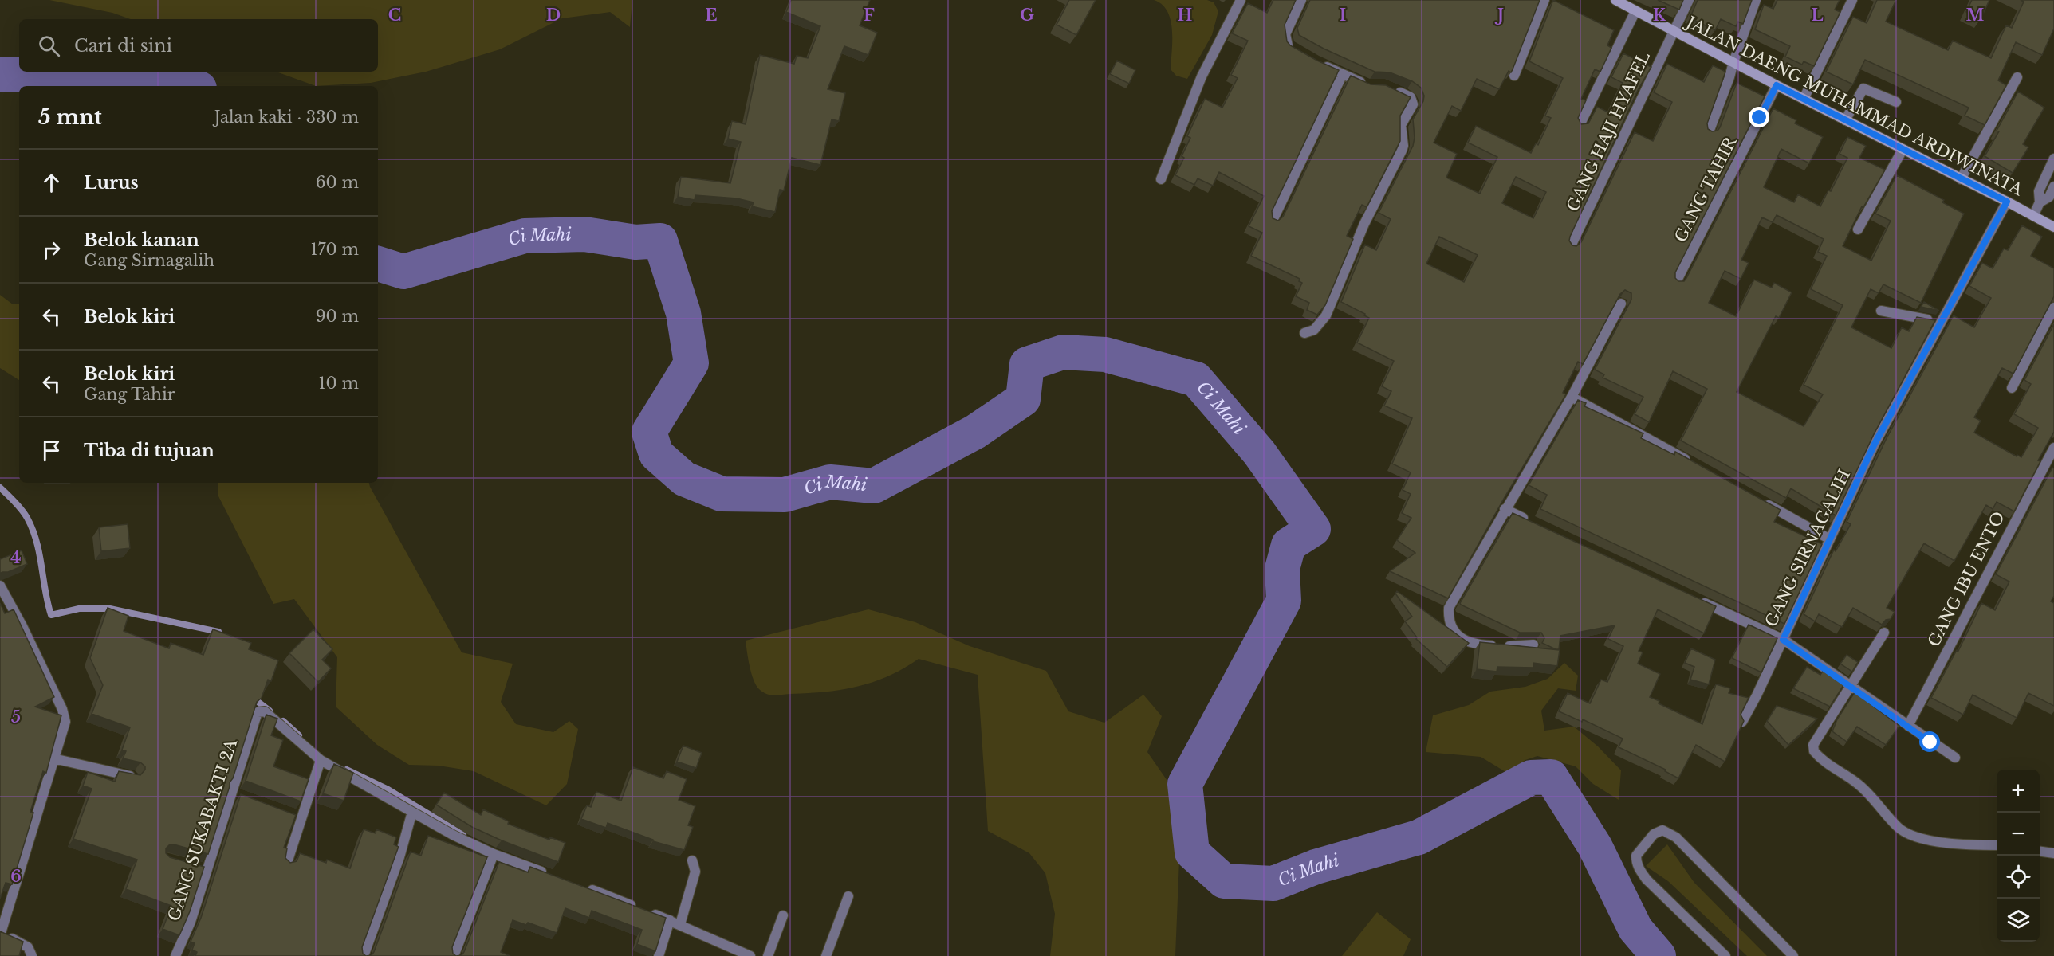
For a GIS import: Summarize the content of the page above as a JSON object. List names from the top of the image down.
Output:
{
  "streets": {
    "main road": ["JALAN DAENG MUHAMMAD ARDIWINATA"],
    "street": [
      "GANG HAJI HYAFEL",
      "GANG TAHIR",
      "GANG SIRNAGALIH",
      "GANG IBU ENTO",
      "GANG SUKABAKTI 2A"
    ]
  },
  "crossings": [
    ["JALAN DAENG MUHAMMAD ARDIWINATA", "GANG HAJI HYAFEL"],
    ["JALAN DAENG MUHAMMAD ARDIWINATA", "GANG TAHIR"],
    ["JALAN DAENG MUHAMMAD ARDIWINATA", "GANG SIRNAGALIH"]
  ],
  "water": ["Ci Mahi"],
  "page": {
    "search": "Cari di sini",
    "heading": ["5 mnt", "Jalan kaki · 330 m"],
    "list": [
      ["Lurus", "60 m"],
      ["Belok kanan", "Gang Sirnagalih", "170 m"],
      ["Belok kiri", "90 m"],
      ["Belok kiri", "Gang Tahir", "10 m"],
      "Tiba di tujuan"
    ],
    "map_buttons": ["+", "−"]
  },
  "grid": {
    "columns": [
      "C",
      "D",
      "E",
      "F",
      "G",
      "H",
      "I",
      "J",
      "K",
      "L",
      "M"
    ],
    "rows": ["4", "5", "6"]
  }
}
